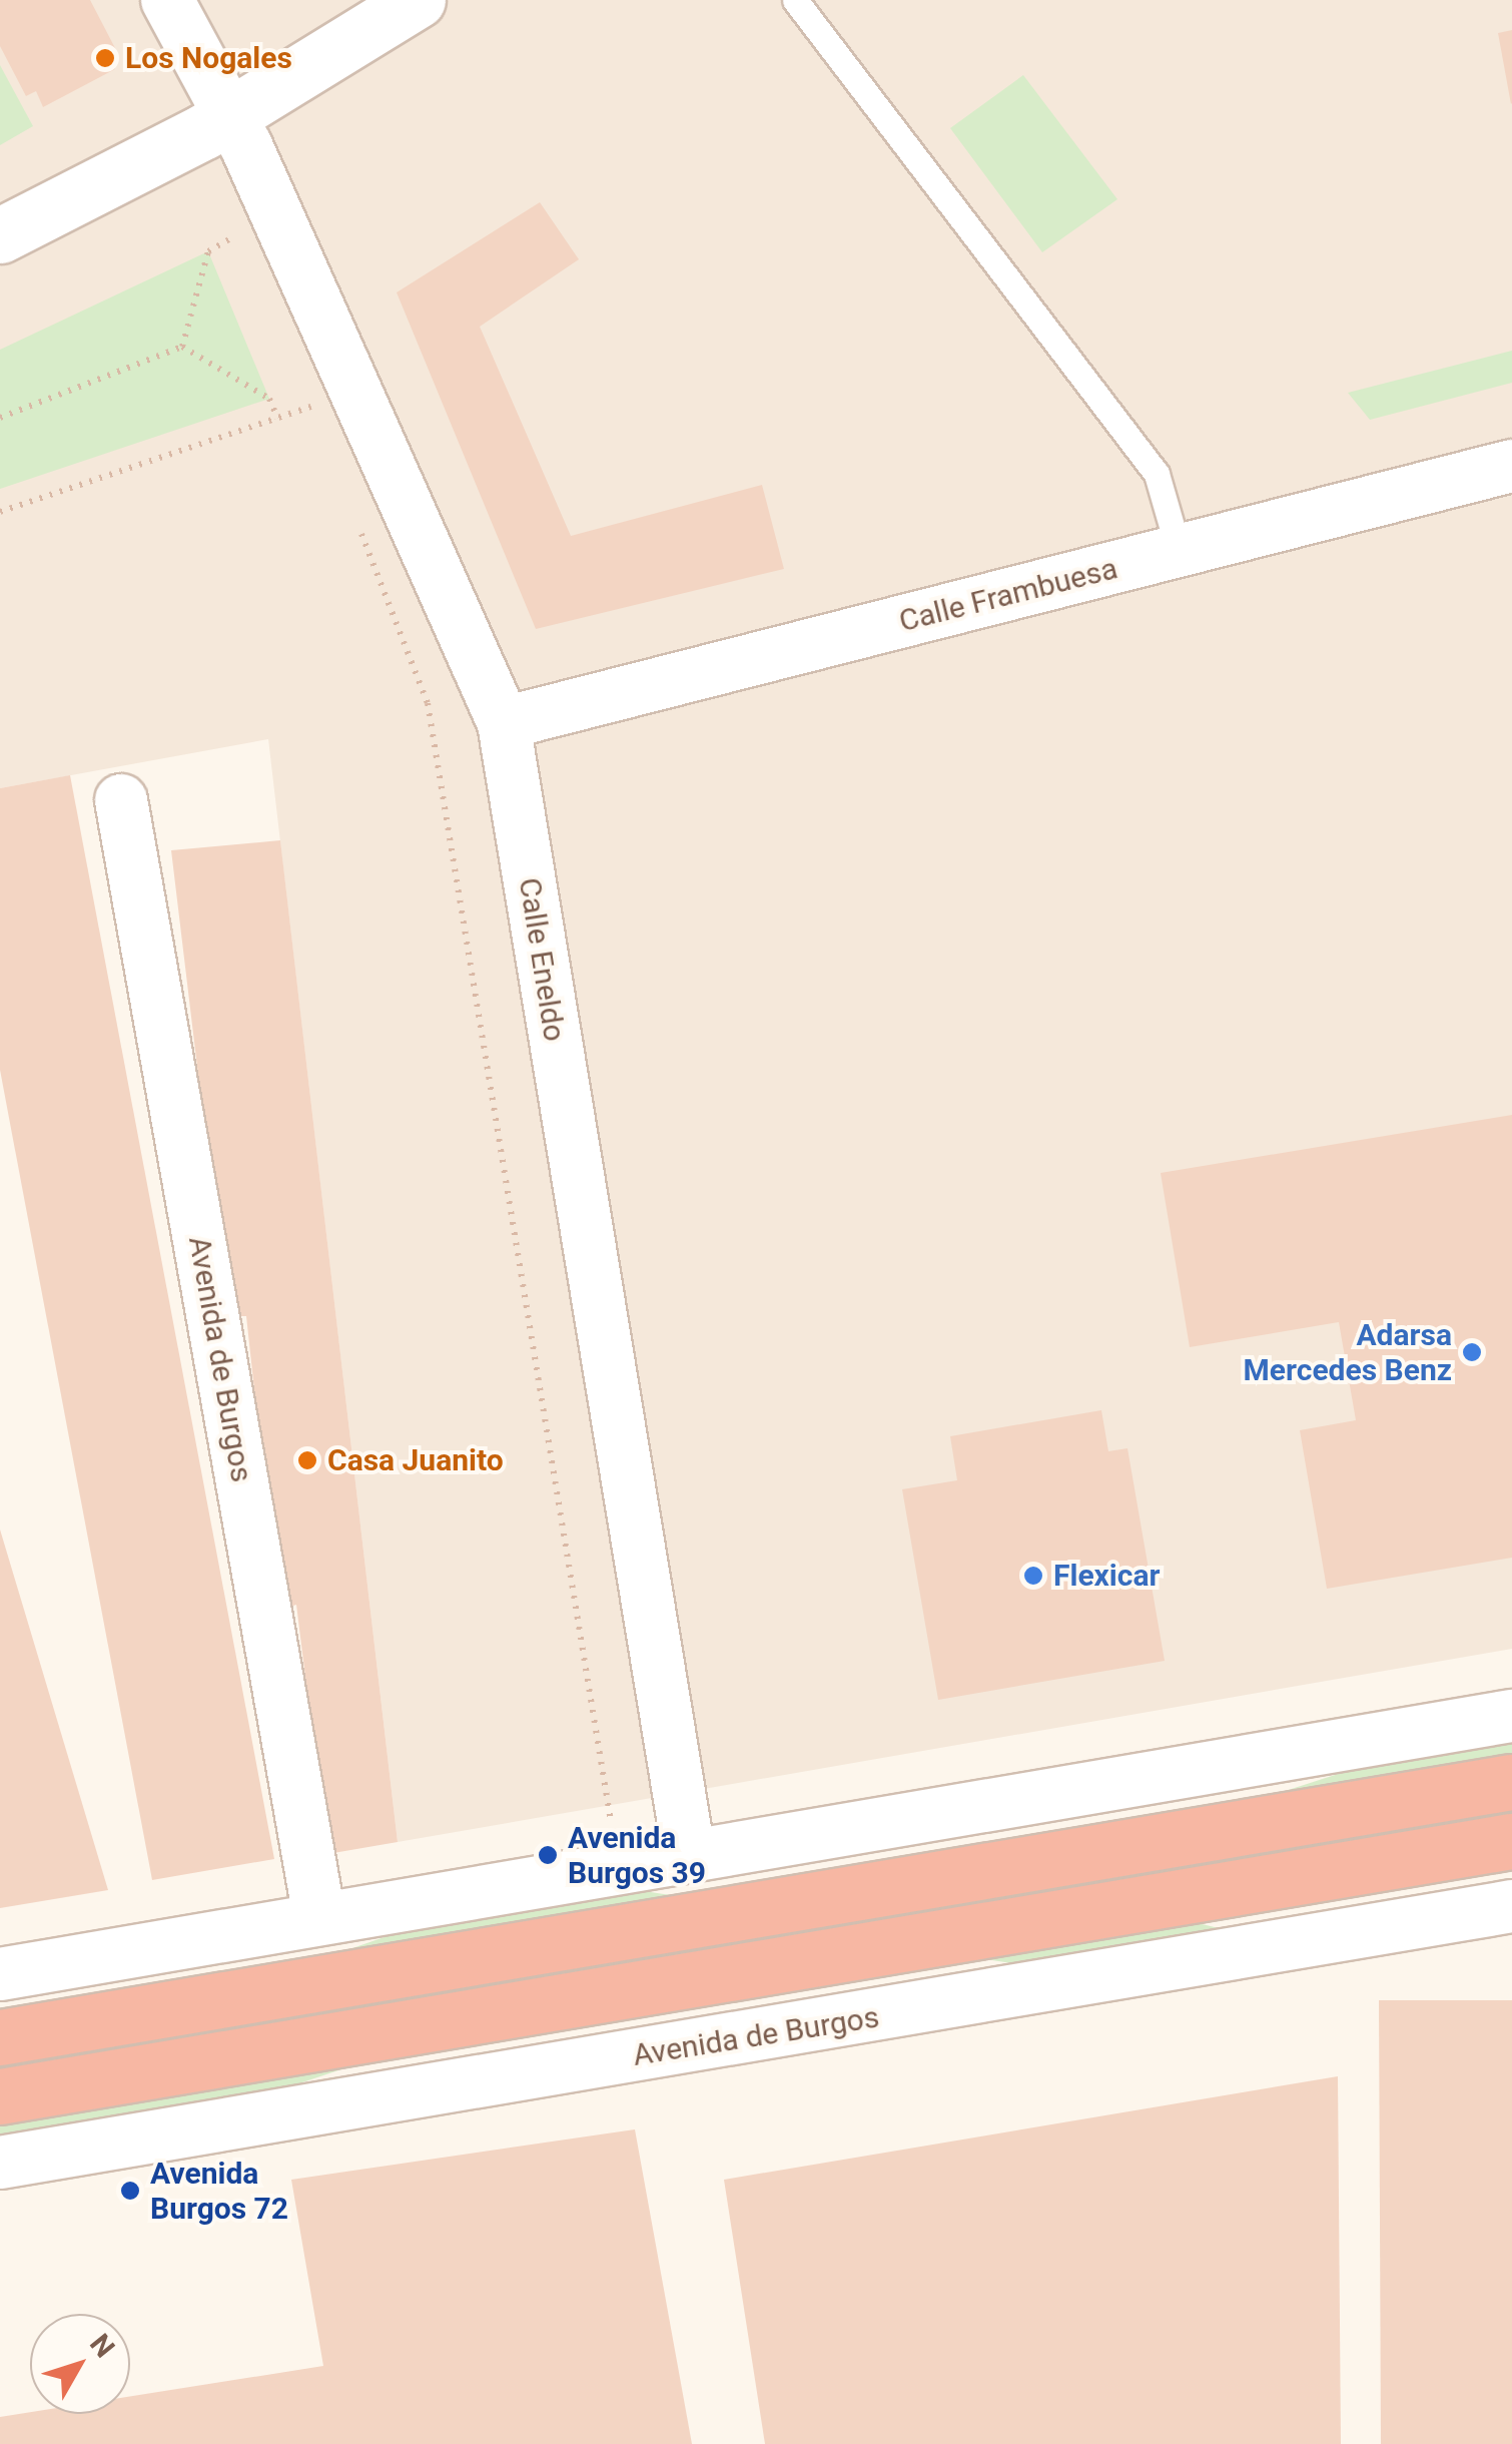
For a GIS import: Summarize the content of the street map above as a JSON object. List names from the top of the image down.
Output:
{
  "streets": {
    "highway": ["Avenida de Burgos"],
    "street": ["Calle Frambuesa", "Calle Eneldo"]
  },
  "crossings": [
    ["Calle Frambuesa", "Calle Eneldo"]
  ],
  "places": [
    "Los Nogales",
    "Adarsa Mercedes Benz",
    "Casa Juanito",
    "Flexicar",
    "Avenida Burgos 39",
    "Avenida Burgos 72"
  ],
  "north": "top right"
}
